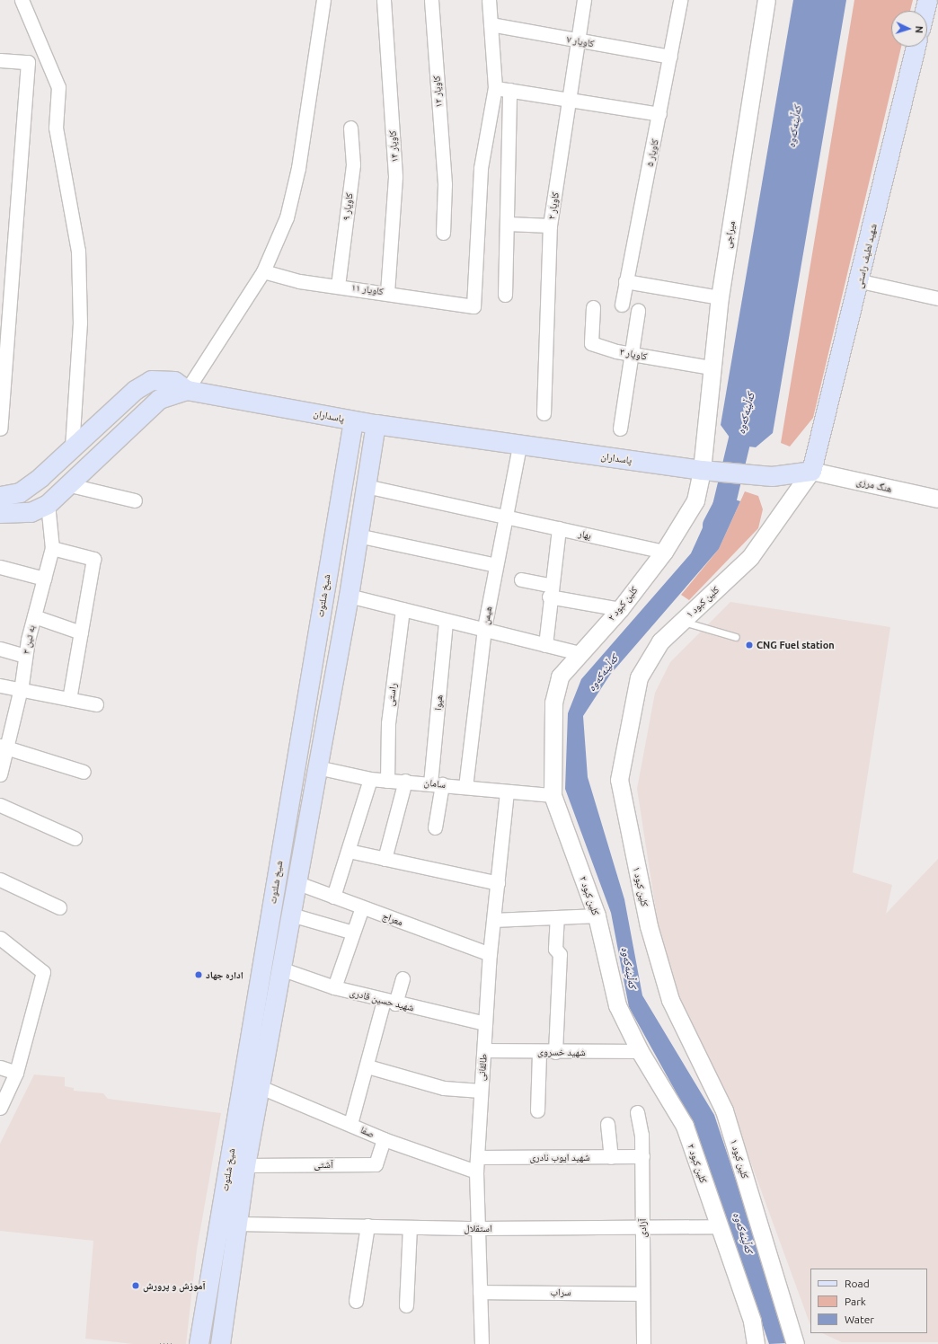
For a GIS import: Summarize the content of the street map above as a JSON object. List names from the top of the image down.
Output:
{
  "streets": {
    "main road": ["شهید لطیف راستی", "پاسداران", "شیخ شلتوت"],
    "street": [
      "کاویار ۷",
      "کاویار ۱۲",
      "کاویار ۱۴",
      "کاویار ۵",
      "کاویار ۲",
      "کاویار ۹",
      "میراجی",
      "کاویار ۱۱",
      "کاویار ۳",
      "هنگ مرزی",
      "بهار",
      "کلین کبود ۱",
      "کلین کبود ۲",
      "هیمن",
      "به تین ۳",
      "راستی",
      "هیوا",
      "سامان",
      "معراج",
      "شهید حسین قادری",
      "شهید خسروی",
      "طالقانی",
      "صفا",
      "شهید ایوب نادری",
      "آشتی",
      "استقلال",
      "آزادی",
      "سراب"
    ]
  },
  "crossings": [
    ["کاویار ۷", "کاویار ۵"],
    ["کاویار ۷", "کاویار ۲"],
    ["کاویار ۱۴", "کاویار ۱۱"],
    ["کاویار ۹", "کاویار ۱۱"],
    ["میراجی", "کاویار ۳"],
    ["میراجی", "پاسداران"],
    ["میراجی", "کلین کبود ۲"],
    ["شهید لطیف راستی", "پاسداران"],
    ["شهید لطیف راستی", "هنگ مرزی"],
    ["شهید لطیف راستی", "کلین کبود ۱"],
    ["پاسداران", "هنگ مرزی"],
    ["پاسداران", "شیخ شلتوت"],
    ["پاسداران", "کلین کبود ۱"],
    ["پاسداران", "کلین کبود ۲"],
    ["پاسداران", "هیمن"],
    ["پاسداران", "به تین ۳"],
    ["هنگ مرزی", "کلین کبود ۱"],
    ["بهار", "شیخ شلتوت"],
    ["بهار", "کلین کبود ۲"],
    ["بهار", "هیمن"],
    ["شیخ شلتوت", "سامان"],
    ["شیخ شلتوت", "معراج"],
    ["شیخ شلتوت", "شهید حسین قادری"],
    ["شیخ شلتوت", "صفا"],
    ["شیخ شلتوت", "آشتی"],
    ["شیخ شلتوت", "استقلال"],
    ["کلین کبود ۲", "سامان"],
    ["کلین کبود ۲", "شهید خسروی"],
    ["کلین کبود ۲", "استقلال"],
    ["هیمن", "سامان"],
    ["راستی", "سامان"],
    ["هیوا", "سامان"],
    ["سامان", "طالقانی"],
    ["معراج", "طالقانی"],
    ["شهید حسین قادری", "طالقانی"],
    ["شهید خسروی", "طالقانی"],
    ["طالقانی", "صفا"],
    ["طالقانی", "شهید ایوب نادری"],
    ["طالقانی", "استقلال"],
    ["طالقانی", "سراب"],
    ["صفا", "آشتی"],
    ["شهید ایوب نادری", "آزادی"],
    ["استقلال", "آزادی"],
    ["آزادی", "سراب"]
  ],
  "water": ["کەڵینەکەوە"],
  "places": ["CNG Fuel station", "اداره جهاد", "آموزش و پرورش"],
  "legend": ["Road", "Park", "Water"],
  "north": "right"
}
